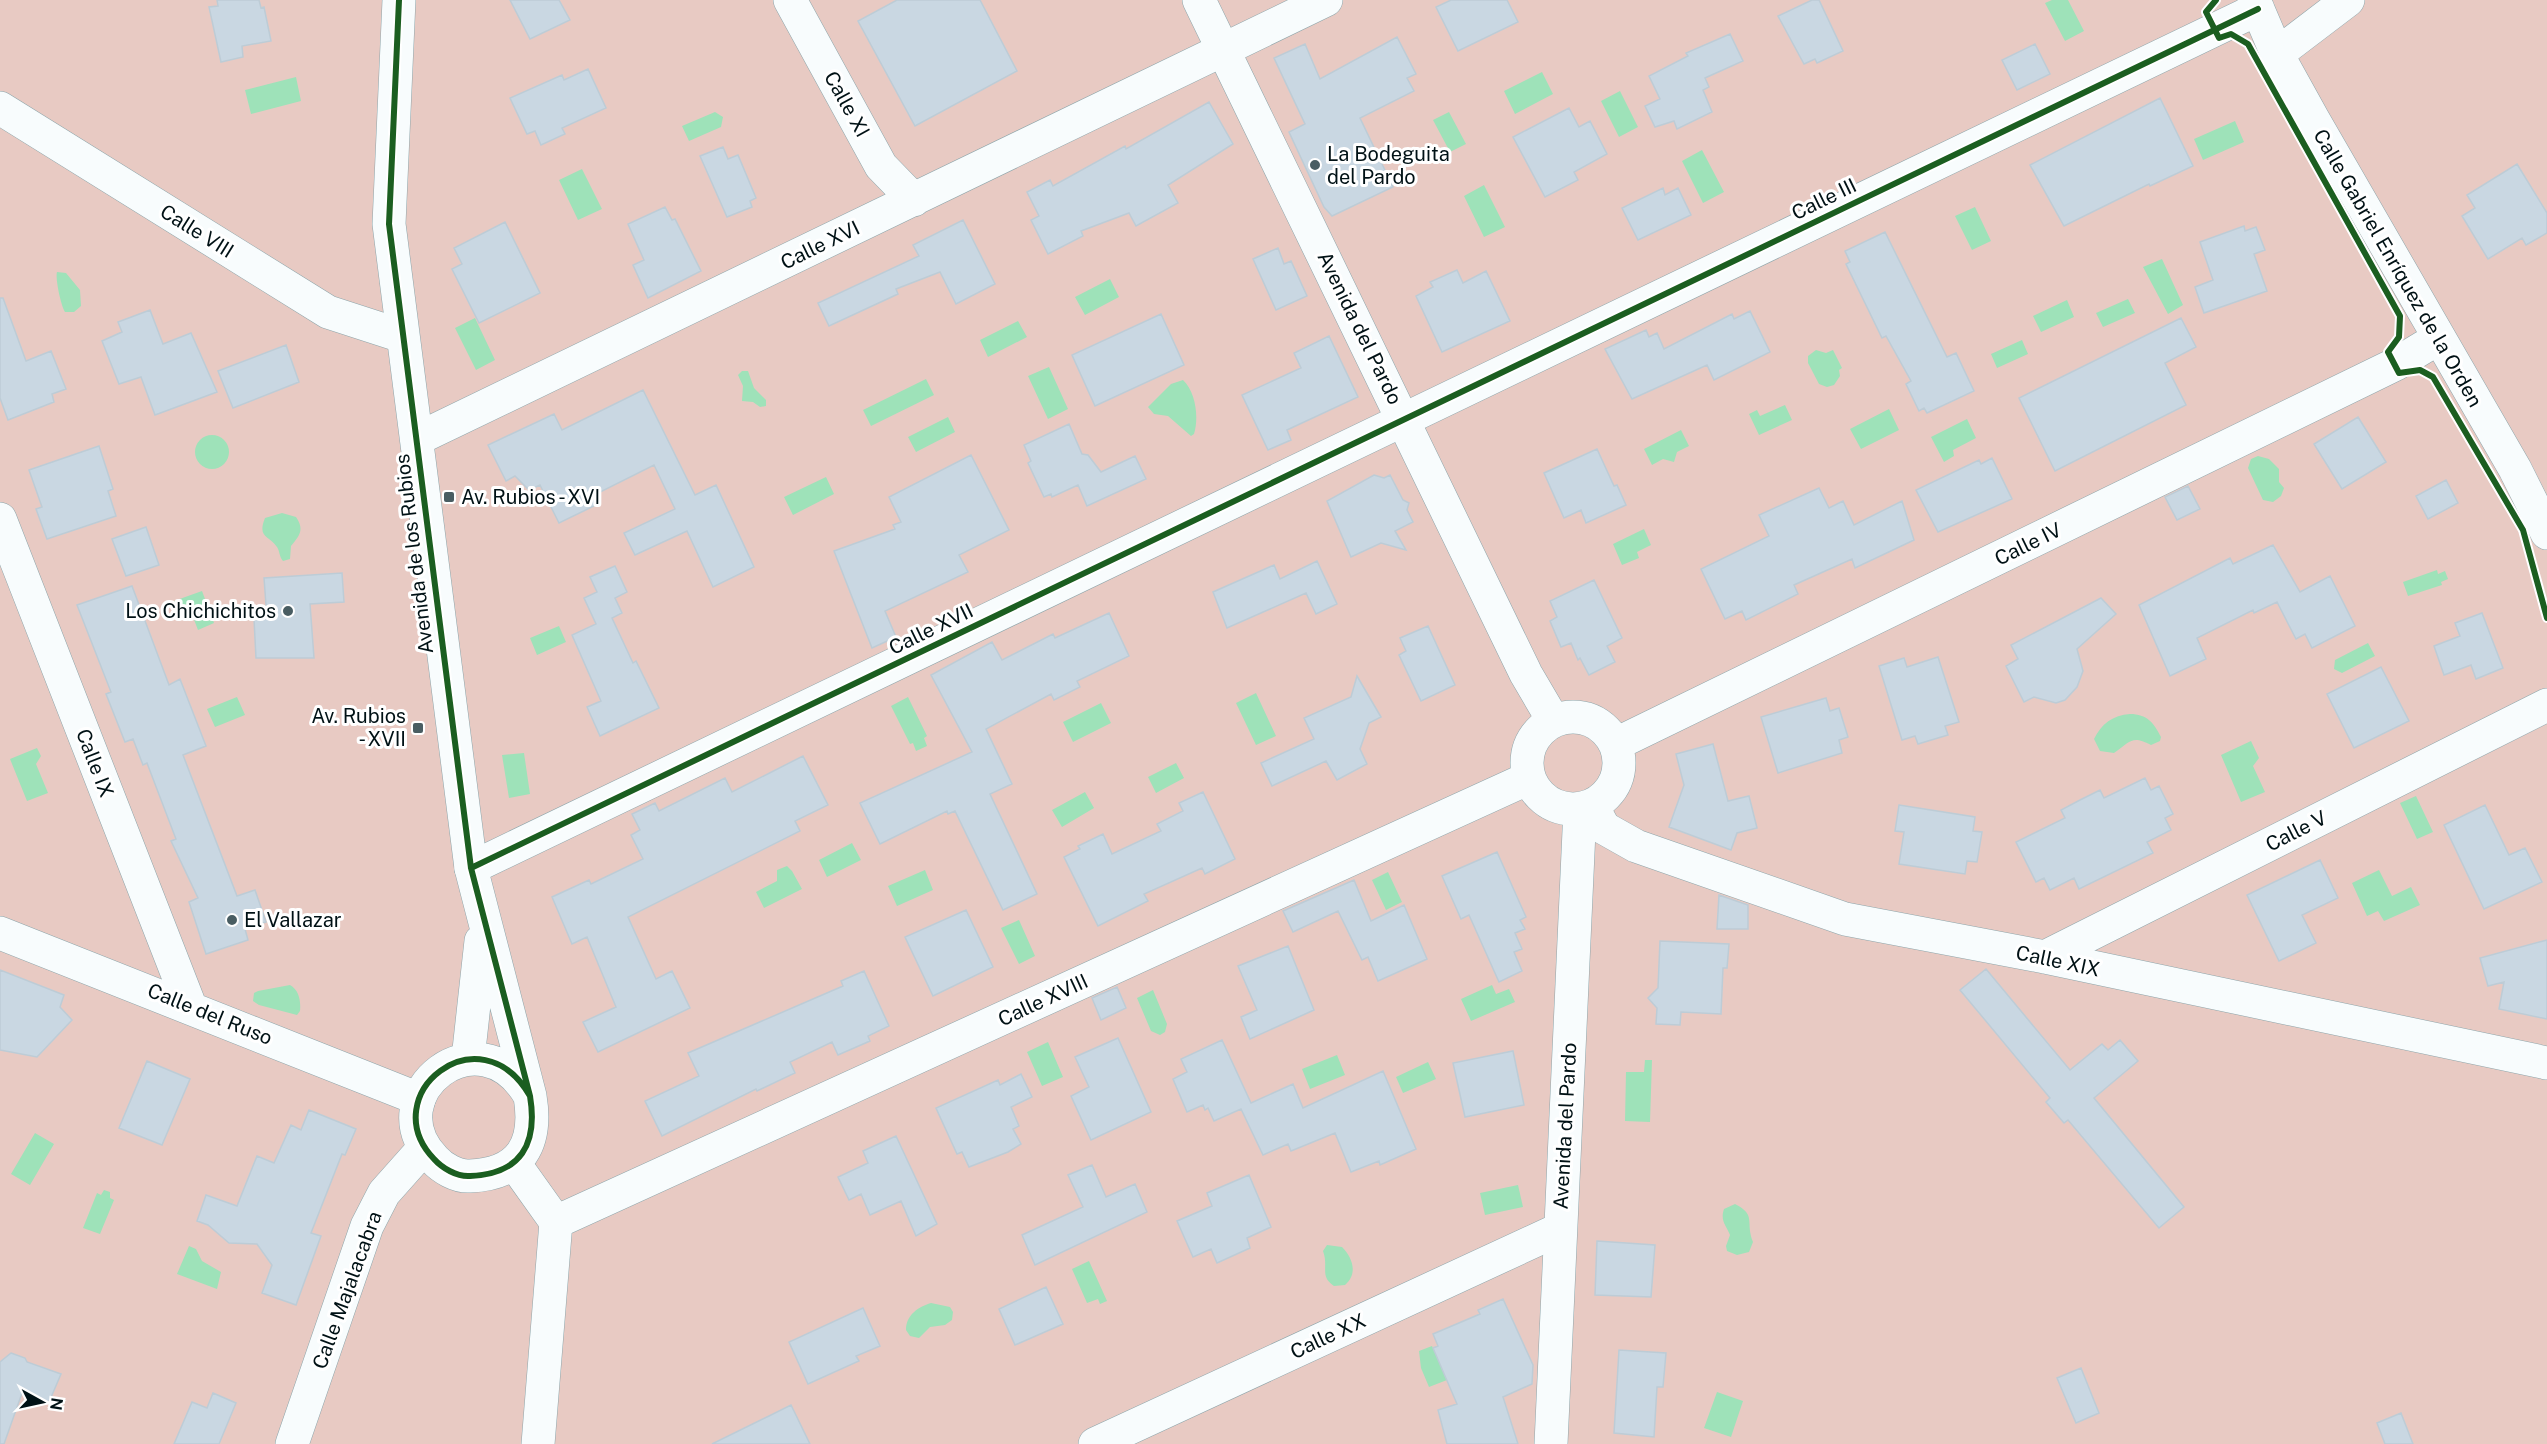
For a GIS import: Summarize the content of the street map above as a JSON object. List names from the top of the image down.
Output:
{
  "streets": {
    "street": [
      "Calle XI",
      "Calle III",
      "Calle VIII",
      "Calle XVI",
      "Calle Gabriel Enríquez de la Orden",
      "Avenida del Pardo",
      "Calle IV",
      "Avenida de los Rubios",
      "Calle XVII",
      "Calle IX",
      "Calle V",
      "Calle XIX",
      "Calle XVIII",
      "Calle del Ruso",
      "Calle Majalacabra",
      "Calle XX"
    ]
  },
  "crossings": [
    ["Calle XI", "Calle XVI"],
    ["Calle III", "Calle Gabriel Enríquez de la Orden"],
    ["Calle III", "Avenida del Pardo"],
    ["Calle III", "Calle XVII"],
    ["Calle VIII", "Avenida de los Rubios"],
    ["Calle XVI", "Avenida del Pardo"],
    ["Calle XVI", "Avenida de los Rubios"],
    ["Calle Gabriel Enríquez de la Orden", "Calle IV"],
    ["Avenida del Pardo", "Calle IV"],
    ["Avenida del Pardo", "Calle XVII"],
    ["Avenida del Pardo", "Calle XIX"],
    ["Avenida del Pardo", "Calle XVIII"],
    ["Avenida del Pardo", "Calle XX"],
    ["Calle IV", "Calle XIX"],
    ["Calle IV", "Calle XVIII"],
    ["Avenida de los Rubios", "Calle XVII"],
    ["Avenida de los Rubios", "Calle del Ruso"],
    ["Avenida de los Rubios", "Calle Majalacabra"],
    ["Calle IX", "Calle del Ruso"],
    ["Calle V", "Calle XIX"],
    ["Calle XIX", "Calle XVIII"],
    ["Calle del Ruso", "Calle Majalacabra"]
  ],
  "places": {
    "other": ["La Bodeguita del Pardo", "Los Chichichitos", "El Vallazar"],
    "transit": ["Av. Rubios - XVI", "Av. Rubios - XVII"]
  },
  "north": "right"
}
